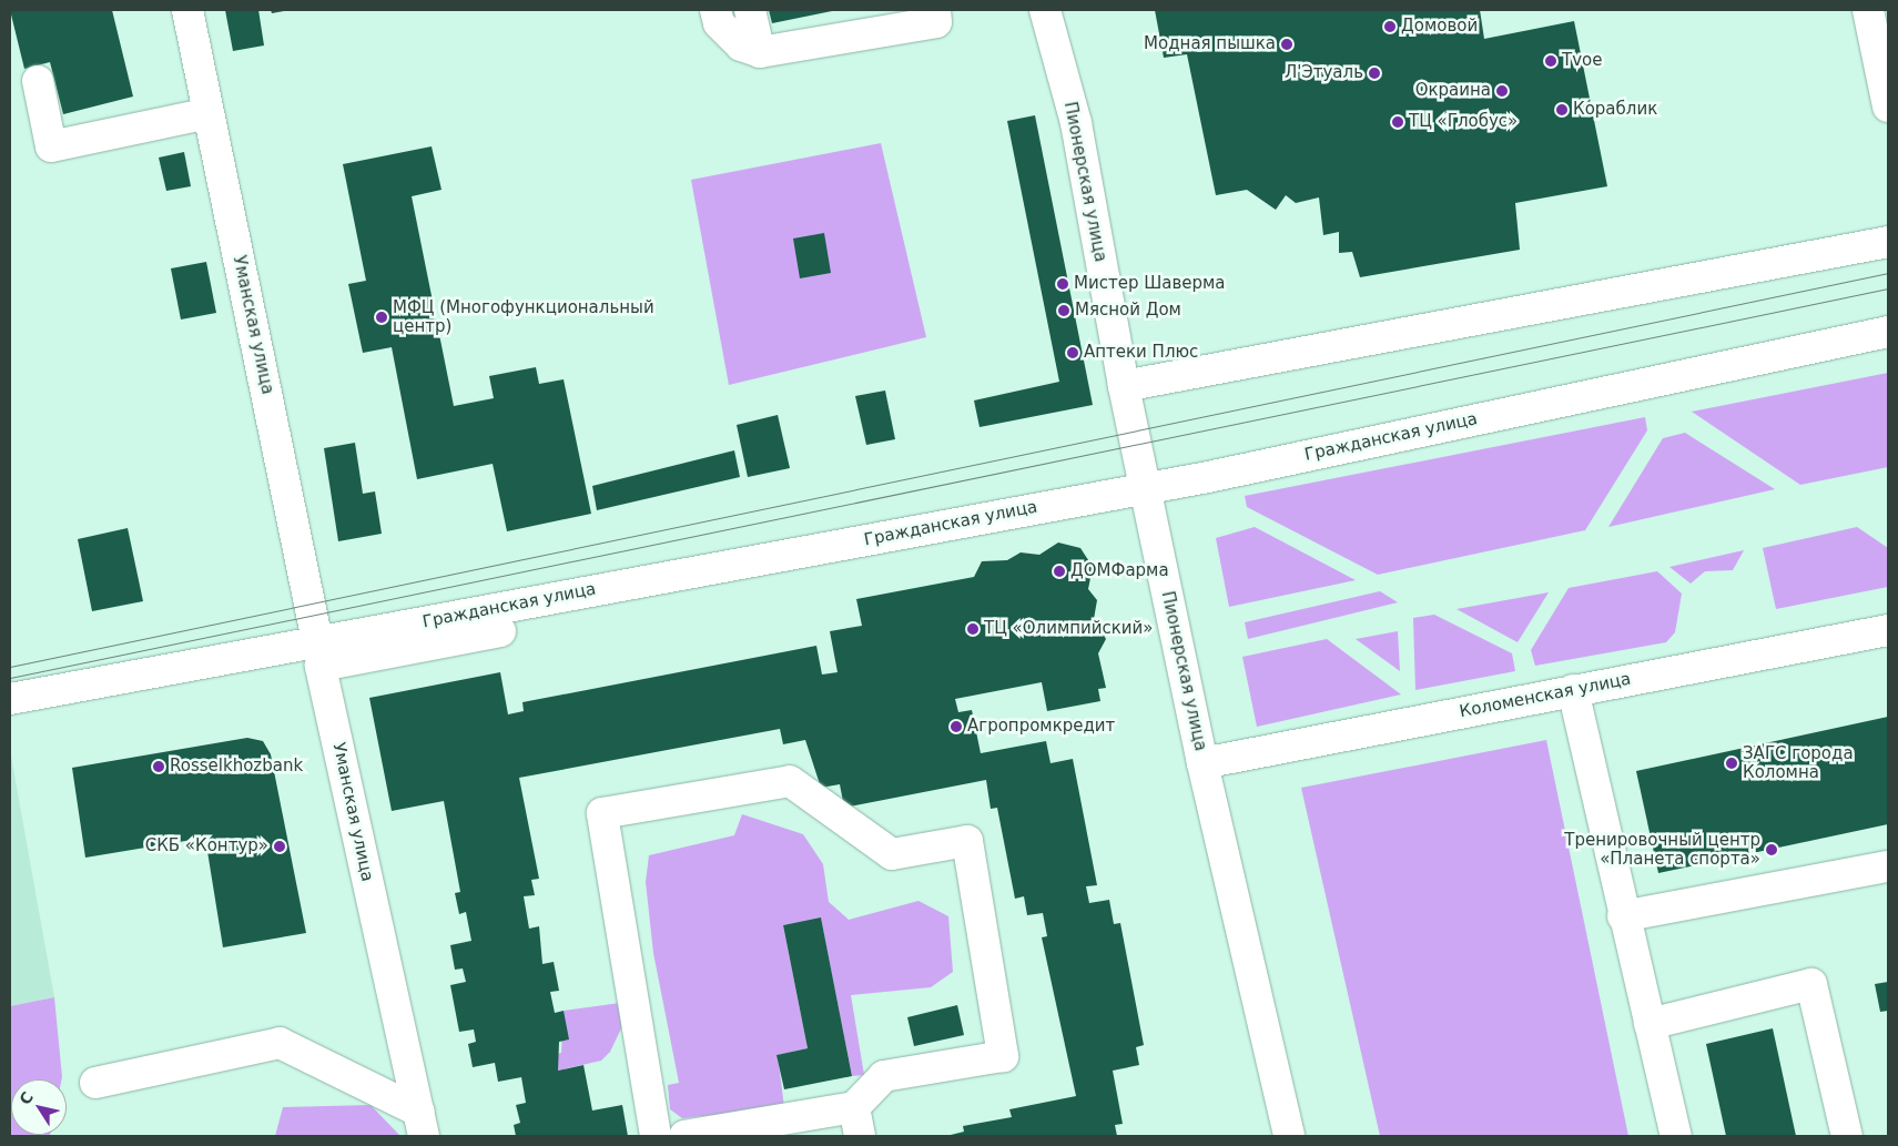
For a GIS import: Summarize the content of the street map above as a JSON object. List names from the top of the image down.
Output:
{
  "streets": {
    "street": [
      "Пионерская улица",
      "Уманская улица",
      "Гражданская улица",
      "Коломенская улица"
    ]
  },
  "crossings": [
    ["Пионерская улица", "Гражданская улица"],
    ["Пионерская улица", "Коломенская улица"],
    ["Уманская улица", "Гражданская улица"]
  ],
  "places": [
    "Домовой",
    "Модная пышка",
    "Tvoe",
    "Л'Этуаль",
    "Окраина",
    "Кораблик",
    "ТЦ «Глобус»",
    "Мистер Шаверма",
    "Мясной Дом",
    "МФЦ (Многофункциональный центр)",
    "Аптеки Плюс",
    "ДОМФарма",
    "ТЦ «Олимпийский»",
    "Агропромкредит",
    "ЗАГС города Коломна",
    "Rosselkhozbank",
    "СКБ «Контур»",
    "Тренировочный центр «Планета спорта»"
  ],
  "north": "top left"
}
